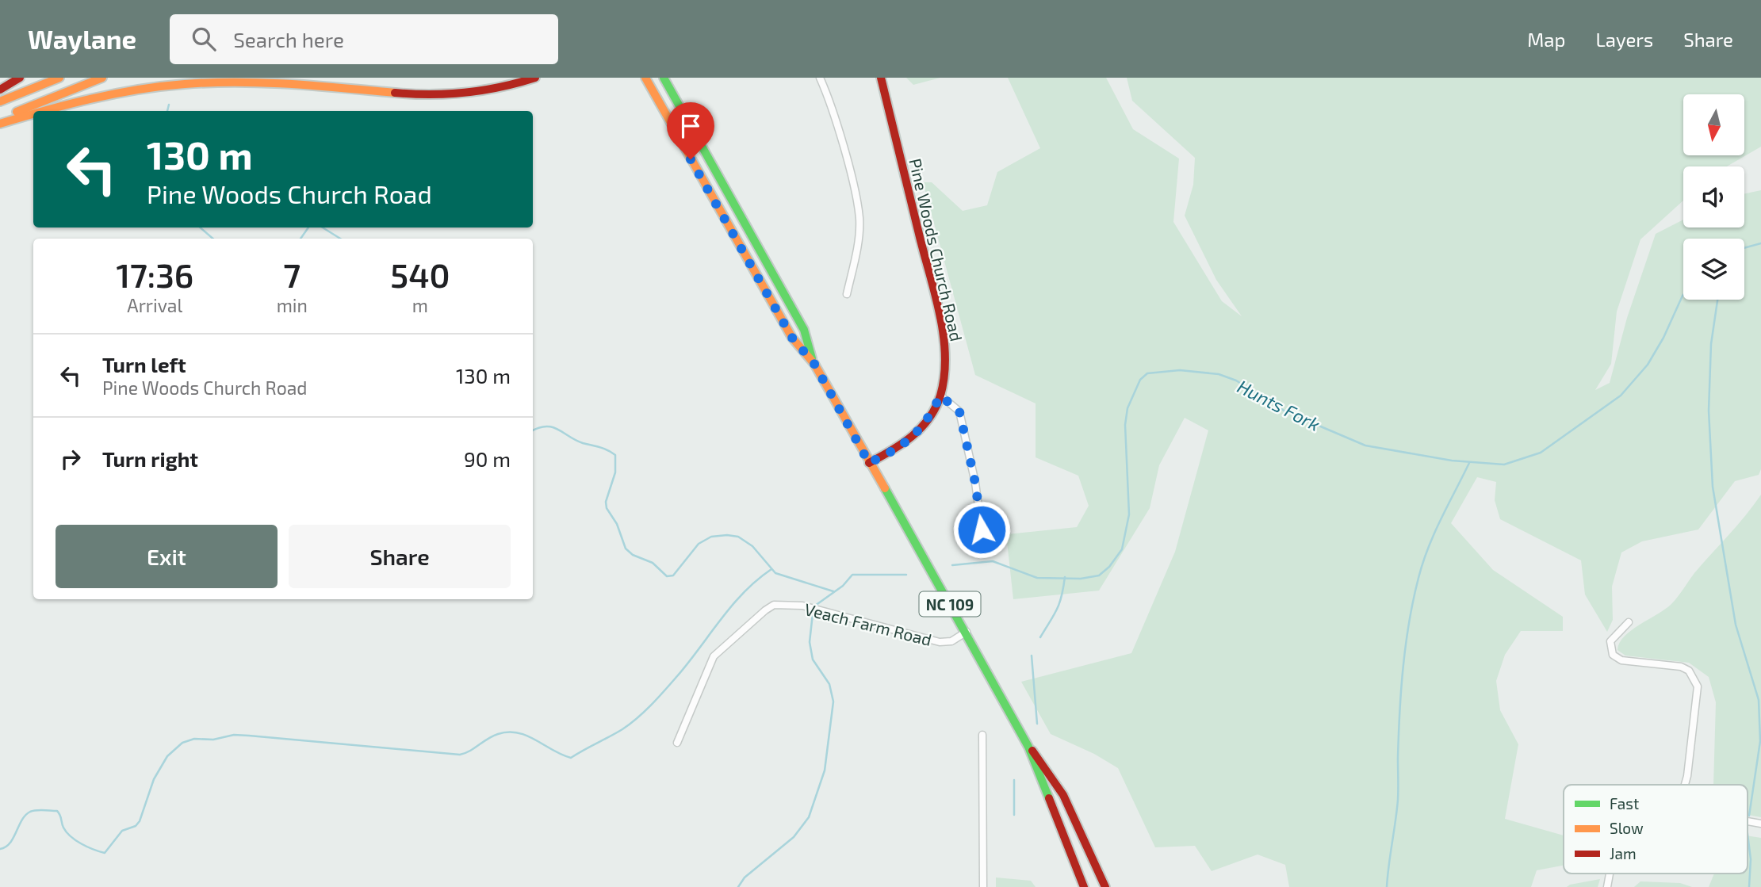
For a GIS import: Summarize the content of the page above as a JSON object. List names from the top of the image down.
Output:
{
  "streets": {
    "main road": ["Pine Woods Church Road", "NC 109"],
    "street": ["Veach Farm Road"]
  },
  "crossings": [
    ["Pine Woods Church Road", "NC 109"],
    ["NC 109", "Veach Farm Road"]
  ],
  "water": ["Hunts Fork"],
  "legend": ["Fast", "Slow", "Jam"],
  "north": "bottom",
  "page": {
    "header": "Waylane",
    "search": "Search here",
    "nav": ["Map", "Layers", "Share"],
    "turn": ["130 m", "Pine Woods Church Road"],
    "eta": [
      "17:36",
      "Arrival",
      "7",
      "min",
      "540",
      "m"
    ],
    "list": [
      {
        "name": "Turn left",
        "note": "Pine Woods Church Road",
        "value": "130 m"
      },
      {
        "name": "Turn right",
        "value": "90 m"
      }
    ],
    "buttons": ["Exit", "Share"]
  }
}
